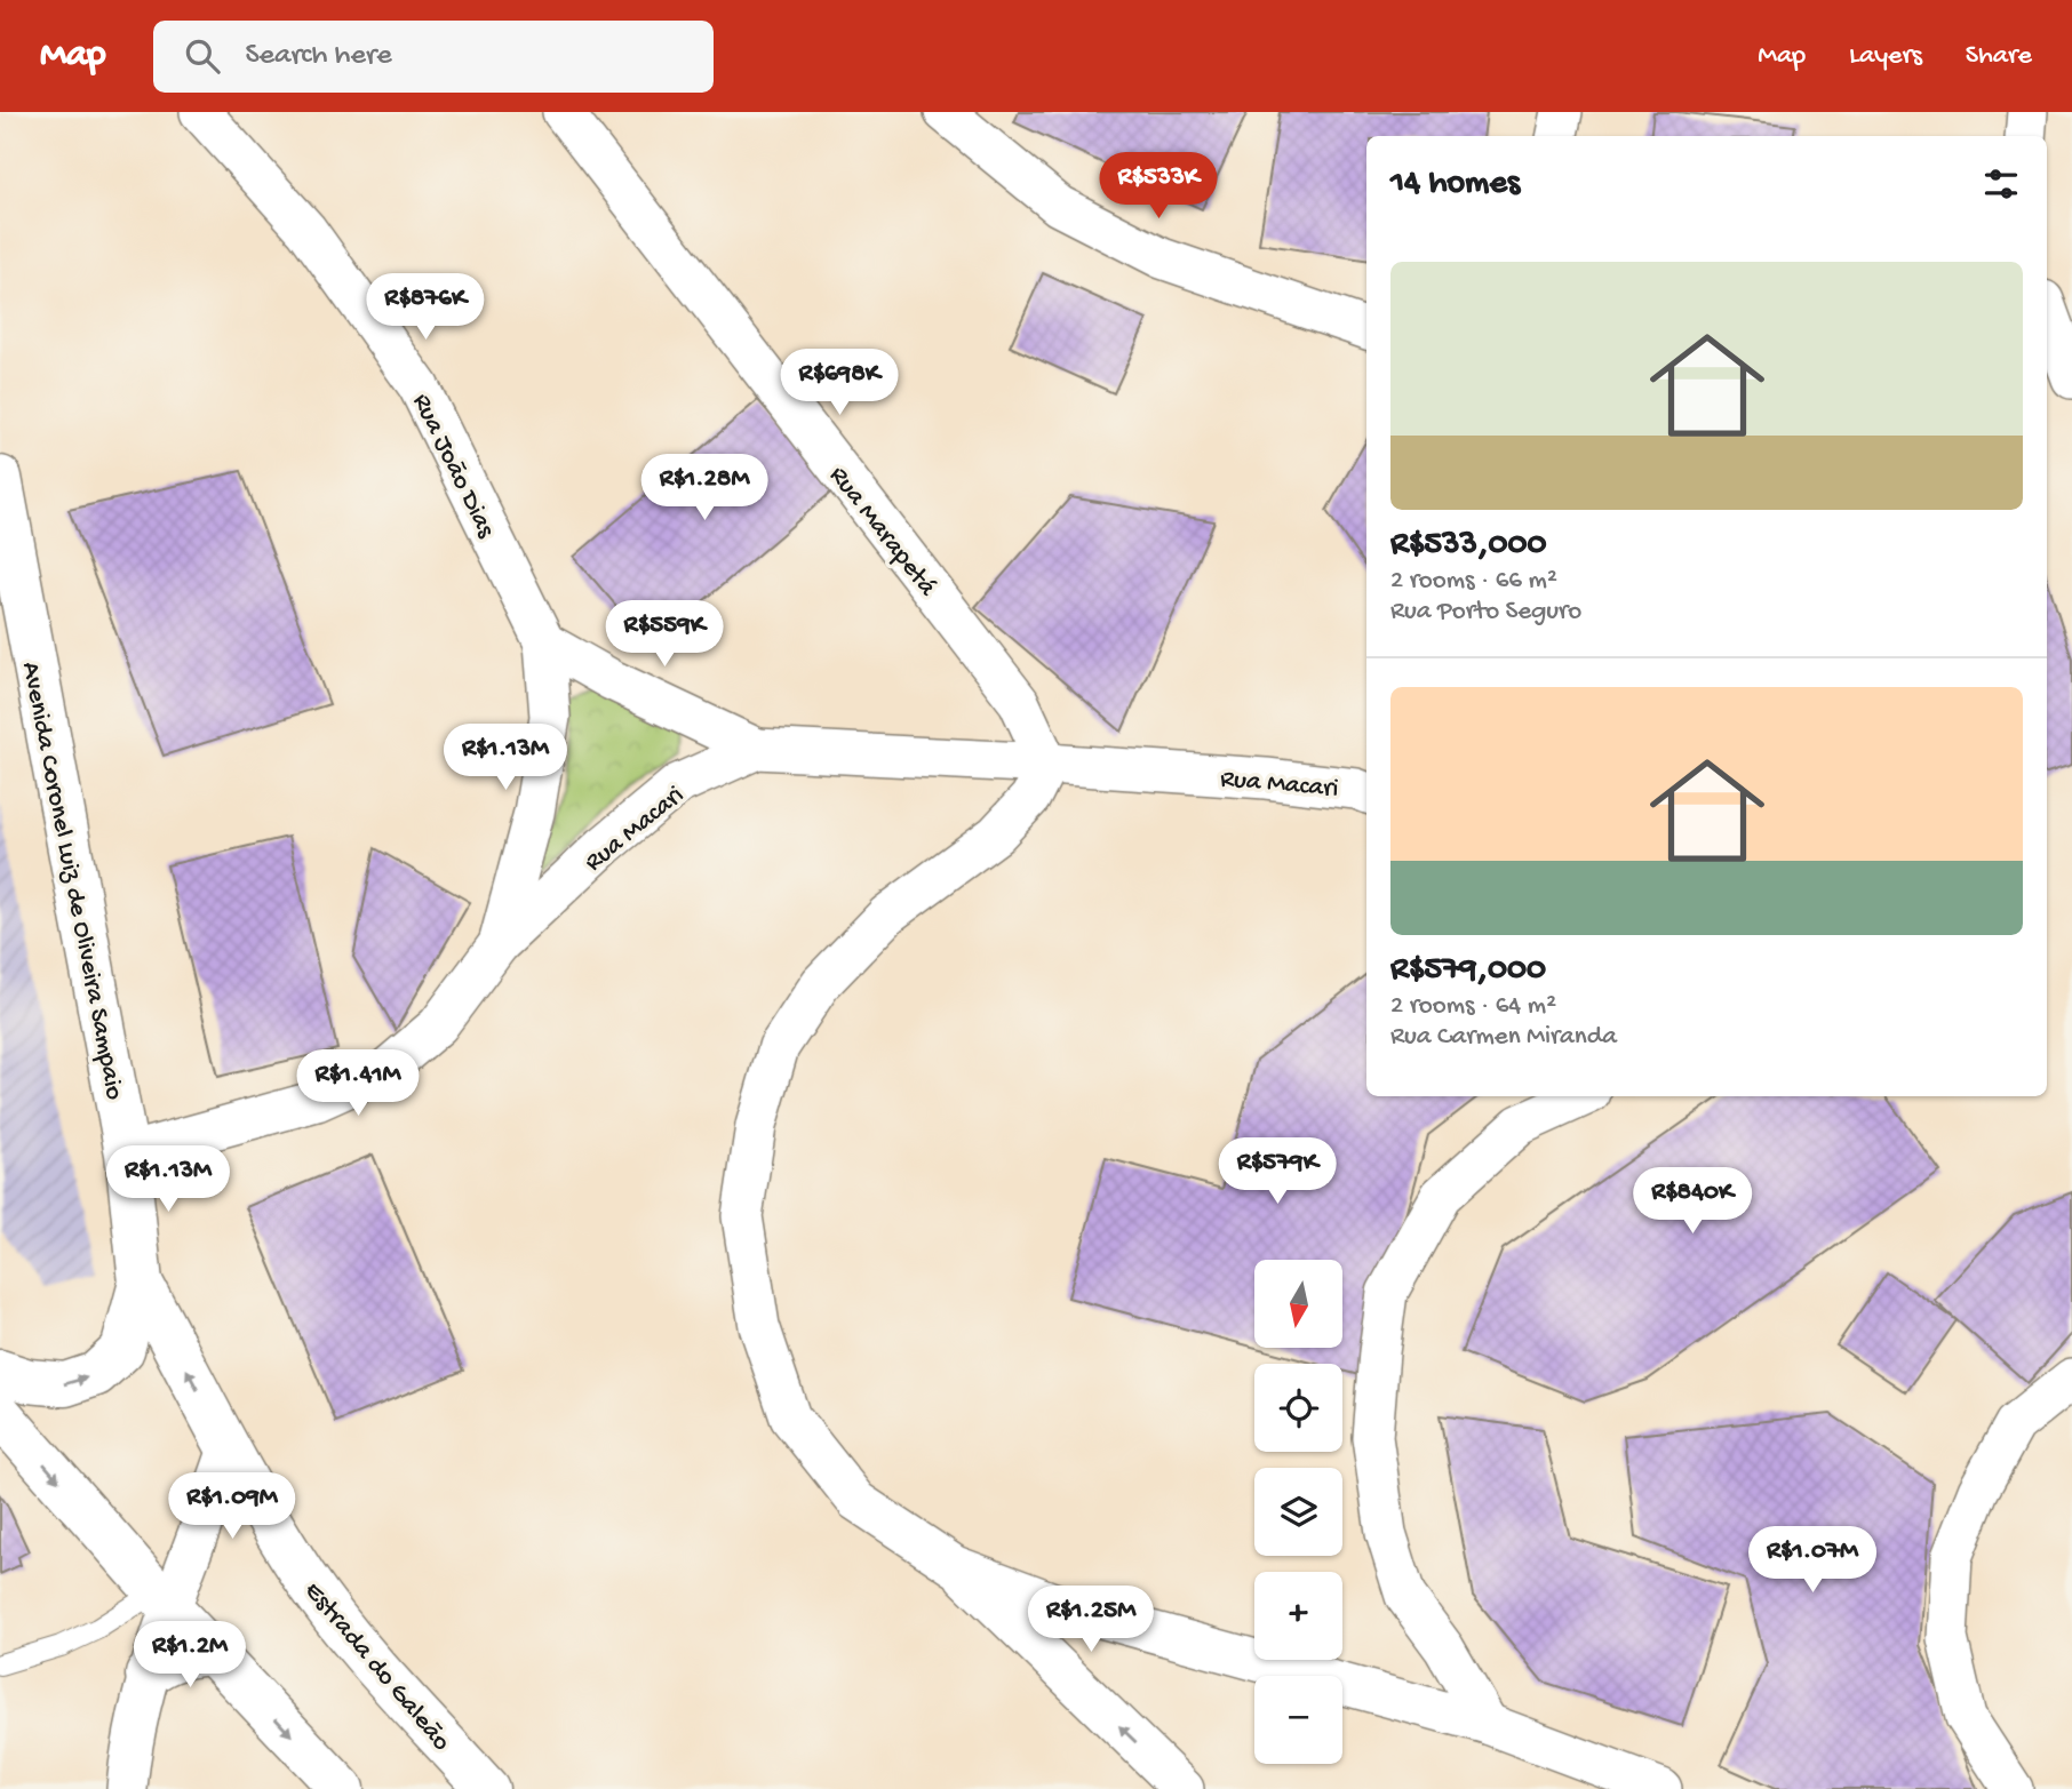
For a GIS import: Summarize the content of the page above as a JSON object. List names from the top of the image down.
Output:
{
  "streets": {
    "main road": ["Avenida Coronel Luiz de Oliveira Sampaio", "Estrada do Galeão"],
    "street": ["Rua João Dias", "Rua Marapetá", "Rua Macari"]
  },
  "crossings": [
    ["Rua Marapetá", "Rua Macari"],
    ["Rua Macari", "Avenida Coronel Luiz de Oliveira Sampaio"],
    ["Avenida Coronel Luiz de Oliveira Sampaio", "Estrada do Galeão"]
  ],
  "north": "bottom",
  "page": {
    "header": "Map",
    "search": "Search here",
    "nav": ["Map", "Layers", "Share"],
    "heading": "14 homes",
    "price": [
      "R$533K",
      "R$876K",
      "R$698K",
      "R$1.28M",
      "R$559K",
      "R$1.13M",
      "R$1.41M",
      "R$579K",
      "R$1.13M",
      "R$840K",
      "R$1.09M",
      "R$1.07M",
      "R$1.25M",
      "R$1.2M"
    ],
    "list": [
      {
        "name": "R$533,000",
        "note": "2 rooms · 66 m² · Rua Porto Seguro"
      },
      {
        "name": "R$579,000",
        "note": "2 rooms · 64 m² · Rua Carmen Miranda"
      }
    ],
    "map_buttons": ["+", "−"]
  }
}
